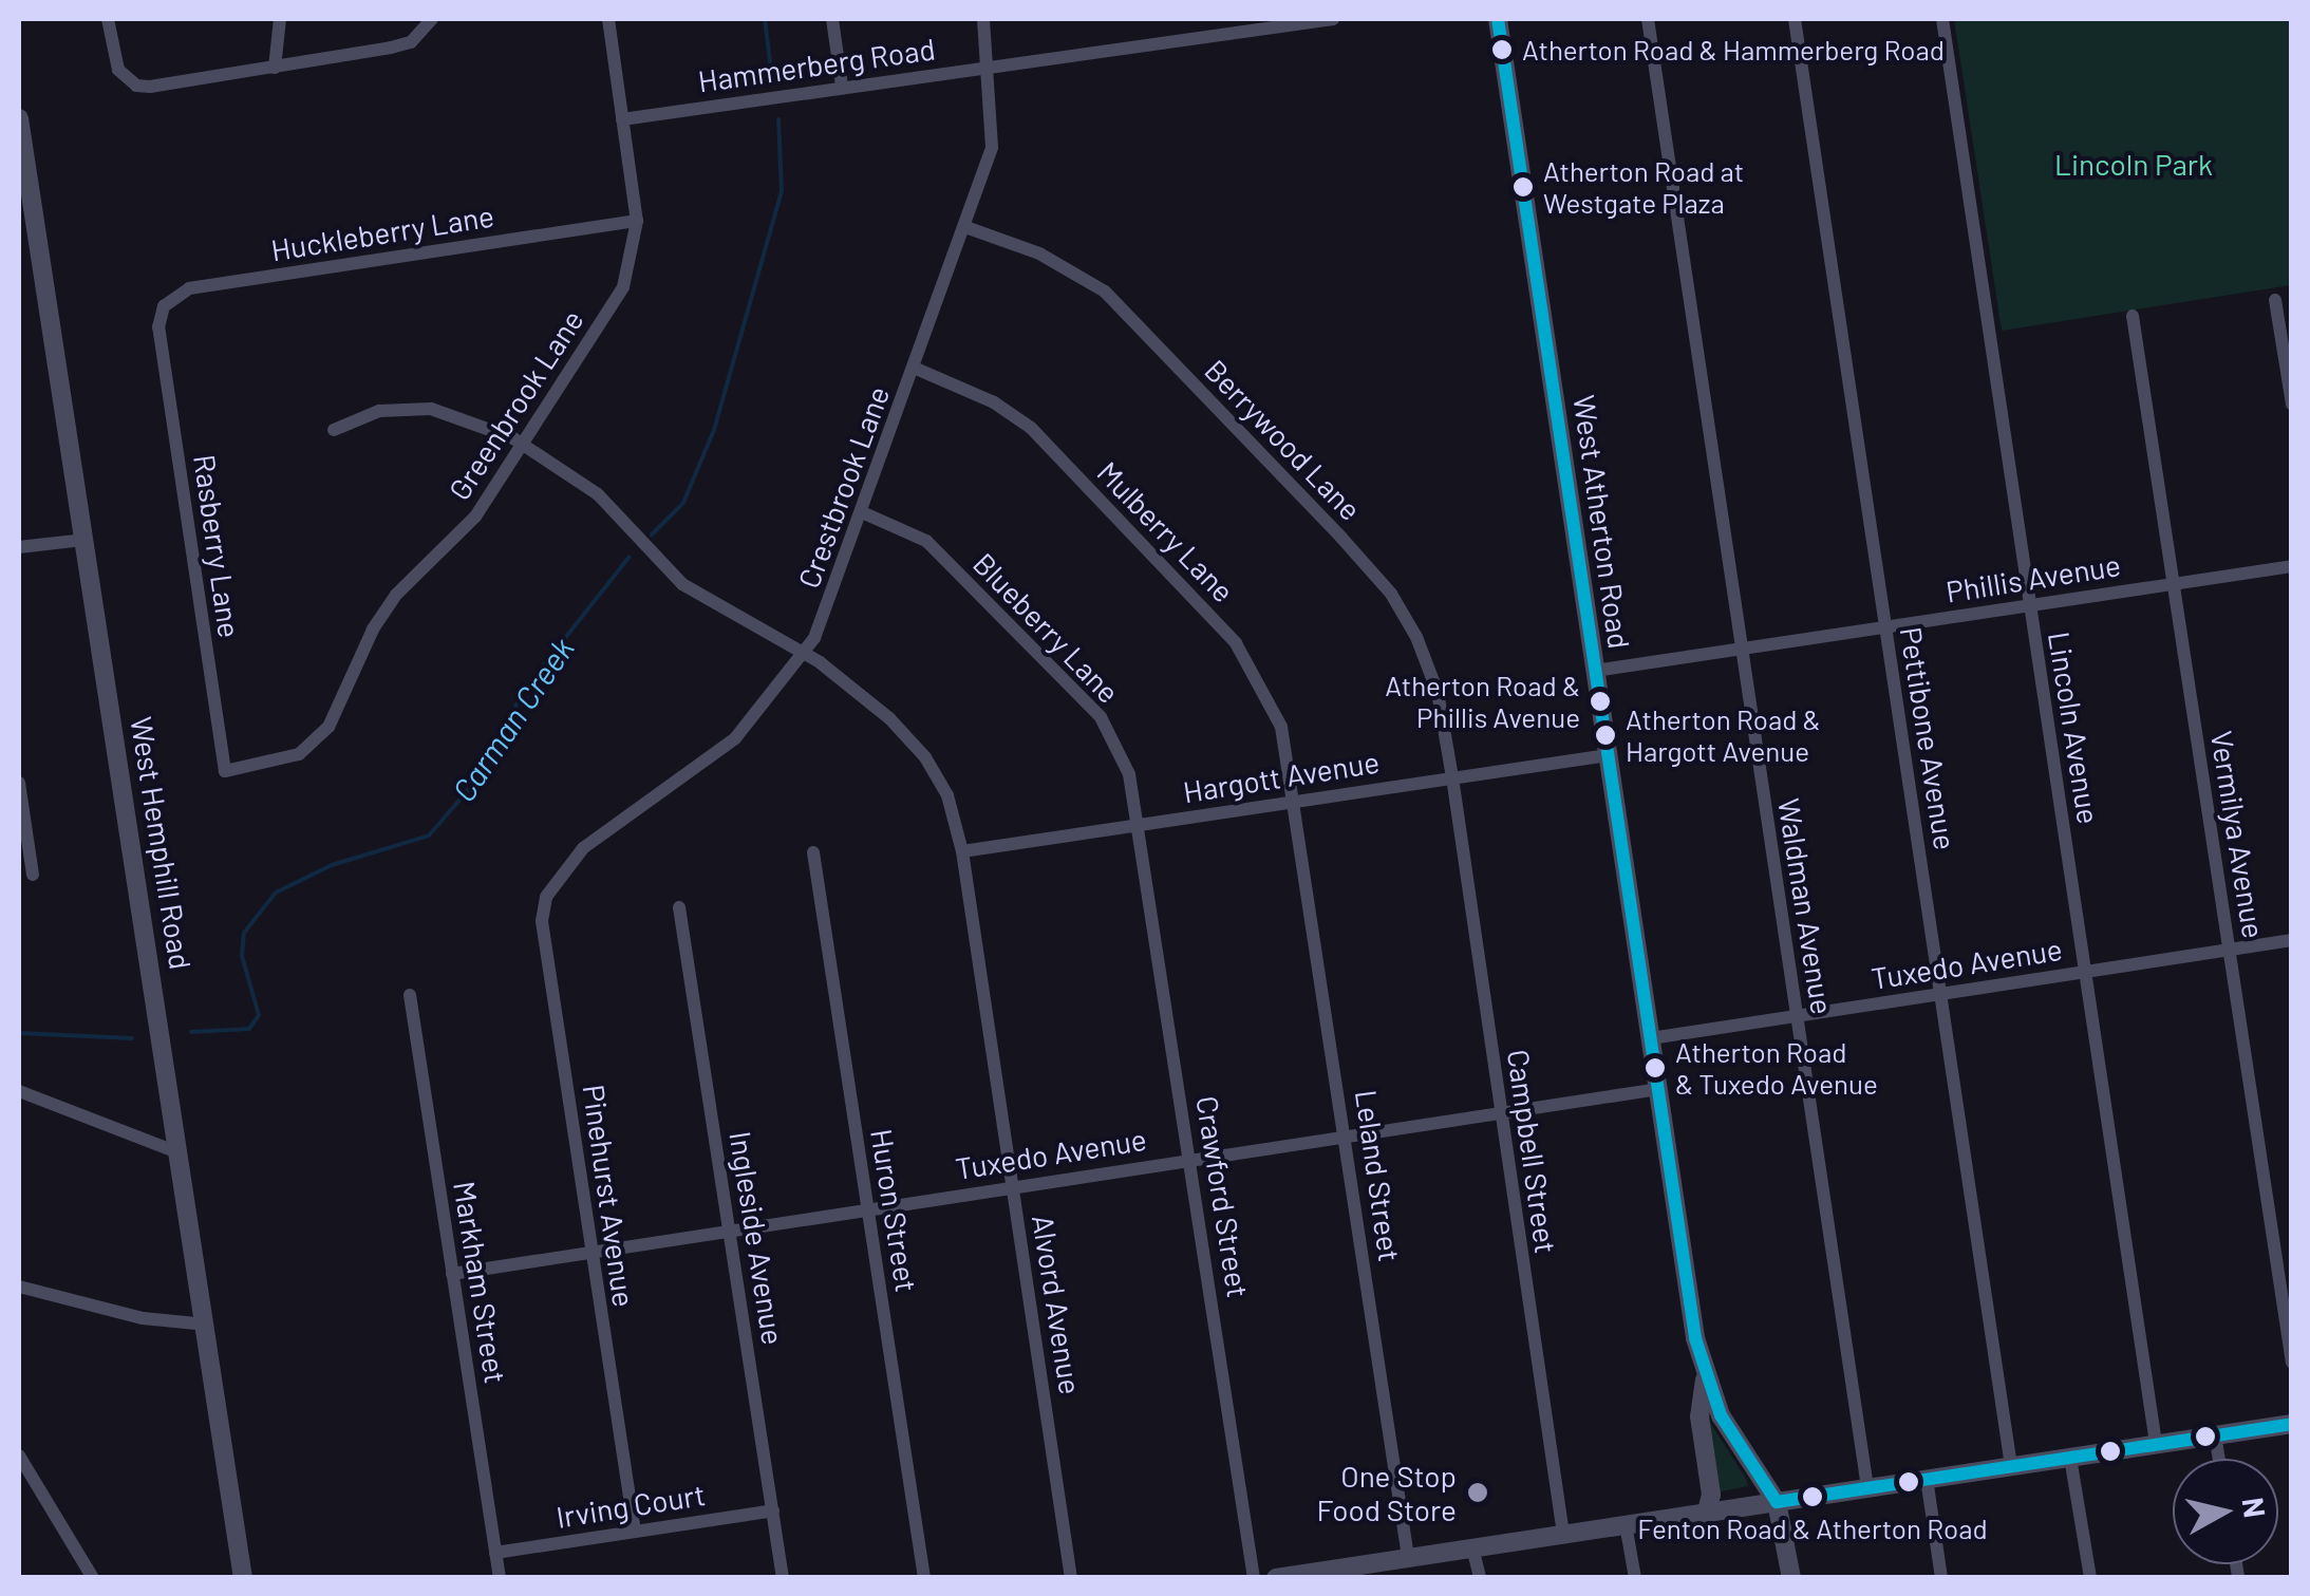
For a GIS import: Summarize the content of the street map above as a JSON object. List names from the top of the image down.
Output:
{
  "streets": {
    "street": [
      "Hammerberg Road",
      "Huckleberry Lane",
      "Greenbrook Lane",
      "Berrywood Lane",
      "Crestbrook Lane",
      "West Atherton Road",
      "Mulberry Lane",
      "Rasberry Lane",
      "Phillis Avenue",
      "Blueberry Lane",
      "Lincoln Avenue",
      "Pettibone Avenue",
      "Hargott Avenue",
      "Vermilya Avenue",
      "West Hemphill Road",
      "Waldman Avenue",
      "Tuxedo Avenue",
      "Campbell Street",
      "Leland Street",
      "Pinehurst Avenue",
      "Crawford Street",
      "Huron Street",
      "Ingleside Avenue",
      "Markham Street",
      "Alvord Avenue",
      "Irving Court"
    ]
  },
  "crossings": [
    ["Hammerberg Road", "Greenbrook Lane"],
    ["Hammerberg Road", "Crestbrook Lane"],
    ["Huckleberry Lane", "Greenbrook Lane"],
    ["Huckleberry Lane", "Rasberry Lane"],
    ["Greenbrook Lane", "Rasberry Lane"],
    ["Greenbrook Lane", "Alvord Avenue"],
    ["Berrywood Lane", "Crestbrook Lane"],
    ["Berrywood Lane", "Hargott Avenue"],
    ["Berrywood Lane", "Campbell Street"],
    ["Crestbrook Lane", "Mulberry Lane"],
    ["Crestbrook Lane", "Blueberry Lane"],
    ["Crestbrook Lane", "Pinehurst Avenue"],
    ["Crestbrook Lane", "Alvord Avenue"],
    ["West Atherton Road", "Phillis Avenue"],
    ["West Atherton Road", "Hargott Avenue"],
    ["West Atherton Road", "Tuxedo Avenue"],
    ["Mulberry Lane", "Hargott Avenue"],
    ["Mulberry Lane", "Leland Street"],
    ["Phillis Avenue", "Lincoln Avenue"],
    ["Phillis Avenue", "Pettibone Avenue"],
    ["Phillis Avenue", "Vermilya Avenue"],
    ["Phillis Avenue", "Waldman Avenue"],
    ["Blueberry Lane", "Hargott Avenue"],
    ["Blueberry Lane", "Crawford Street"],
    ["Lincoln Avenue", "Tuxedo Avenue"],
    ["Pettibone Avenue", "Tuxedo Avenue"],
    ["Hargott Avenue", "Campbell Street"],
    ["Hargott Avenue", "Leland Street"],
    ["Hargott Avenue", "Crawford Street"],
    ["Hargott Avenue", "Alvord Avenue"],
    ["Vermilya Avenue", "Tuxedo Avenue"],
    ["Waldman Avenue", "Tuxedo Avenue"],
    ["Tuxedo Avenue", "Campbell Street"],
    ["Tuxedo Avenue", "Leland Street"],
    ["Tuxedo Avenue", "Pinehurst Avenue"],
    ["Tuxedo Avenue", "Crawford Street"],
    ["Tuxedo Avenue", "Huron Street"],
    ["Tuxedo Avenue", "Ingleside Avenue"],
    ["Tuxedo Avenue", "Markham Street"],
    ["Tuxedo Avenue", "Alvord Avenue"],
    ["Pinehurst Avenue", "Irving Court"],
    ["Ingleside Avenue", "Irving Court"],
    ["Markham Street", "Irving Court"]
  ],
  "water": ["Carman Creek"],
  "parks": ["Lincoln Park"],
  "places": [
    "Atherton Road & Hammerberg Road",
    "Atherton Road at Westgate Plaza",
    "Atherton Road & Phillis Avenue",
    "Atherton Road & Hargott Avenue",
    "Atherton Road & Tuxedo Avenue",
    "One Stop Food Store",
    "Fenton Road & Atherton Road"
  ],
  "north": "right"
}
